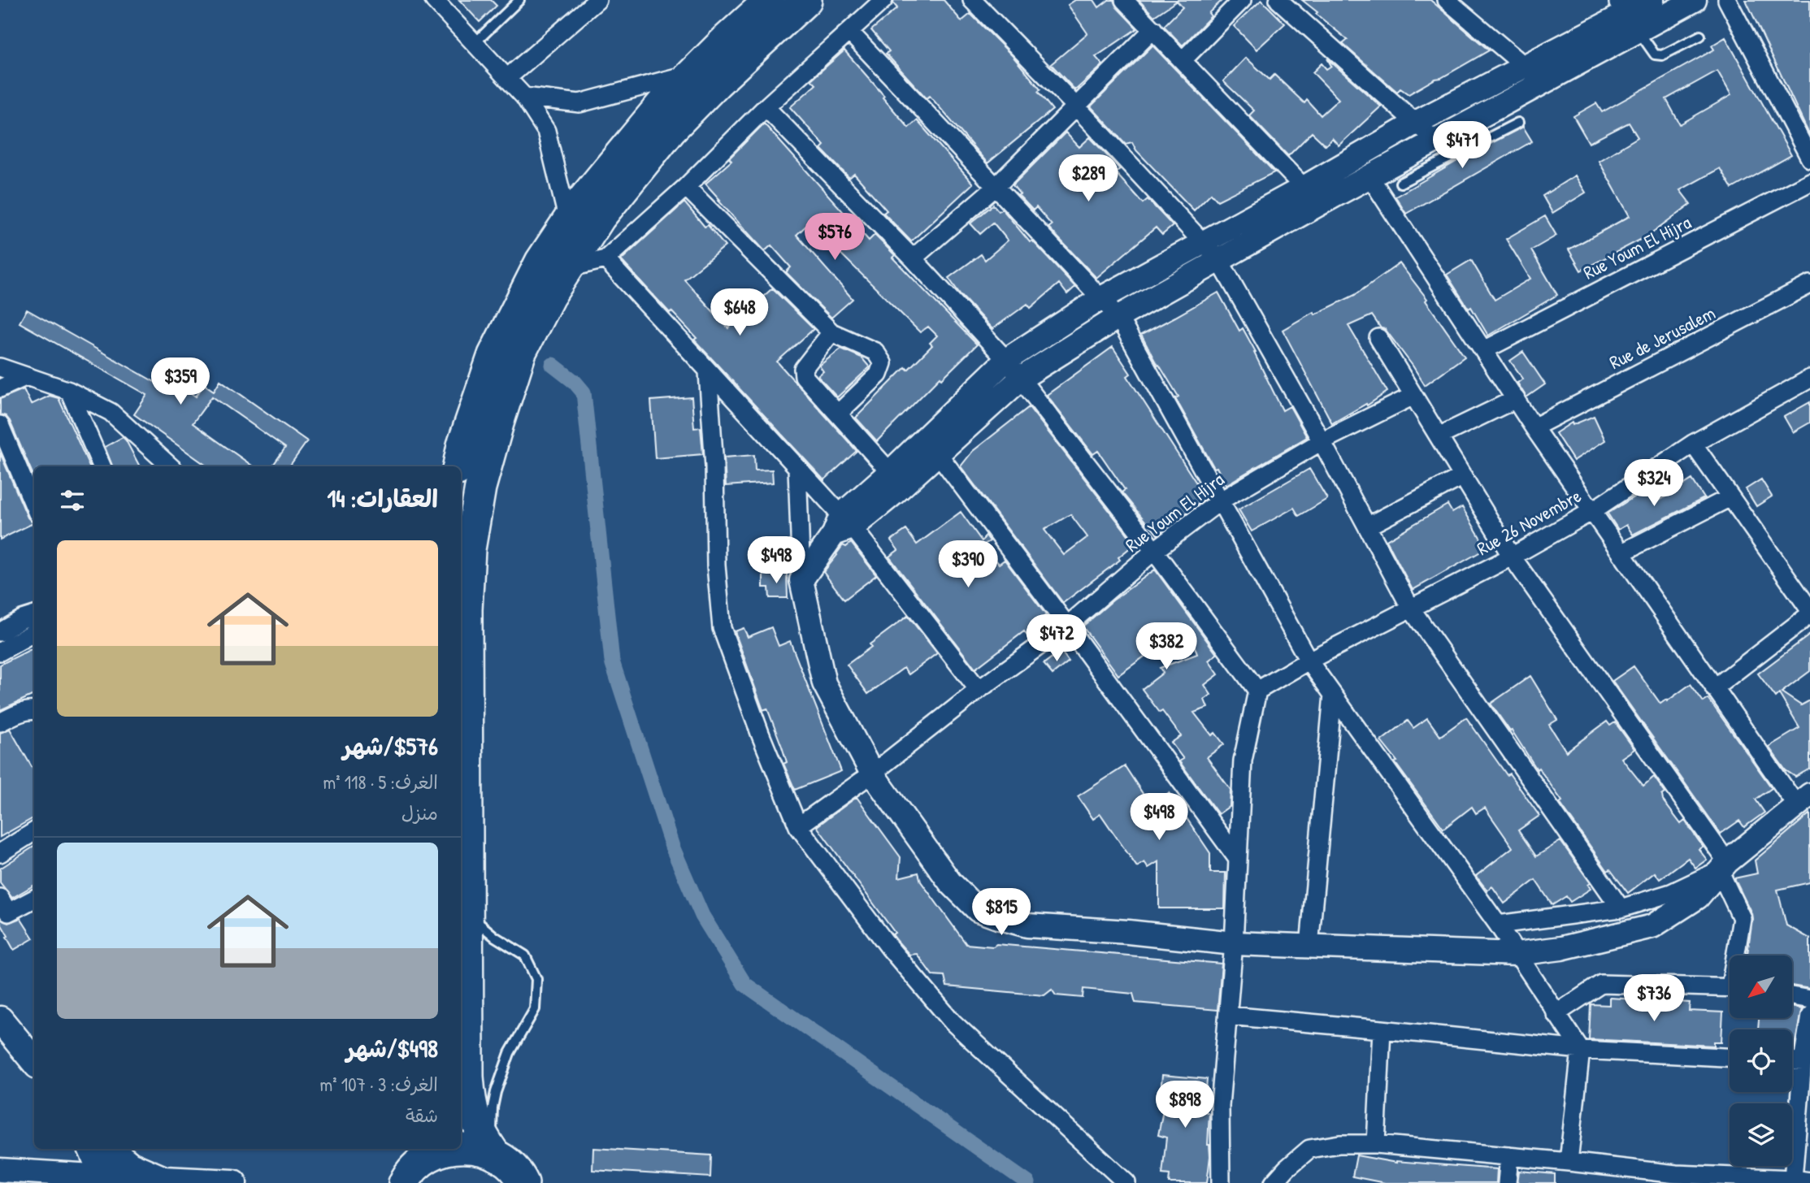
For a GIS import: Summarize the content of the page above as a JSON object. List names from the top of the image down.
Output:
{
  "streets": {
    "street": ["Rue Youm El Hijra", "Rue de Jerusalem", "Rue 26 Novembre"]
  },
  "north": "bottom left",
  "page": {
    "price": [
      "$471",
      "$289",
      "$576",
      "$648",
      "$359",
      "$324",
      "$498",
      "$390",
      "$472",
      "$382",
      "$498",
      "$815",
      "$736",
      "$898"
    ],
    "heading": "العقارات: 14",
    "list": [
      {
        "name": "$576/شهر",
        "note": "الغرف: 5 · 118 m² · منزل"
      },
      {
        "name": "$498/شهر",
        "note": "الغرف: 3 · 107 m² · شقة"
      }
    ]
  }
}
